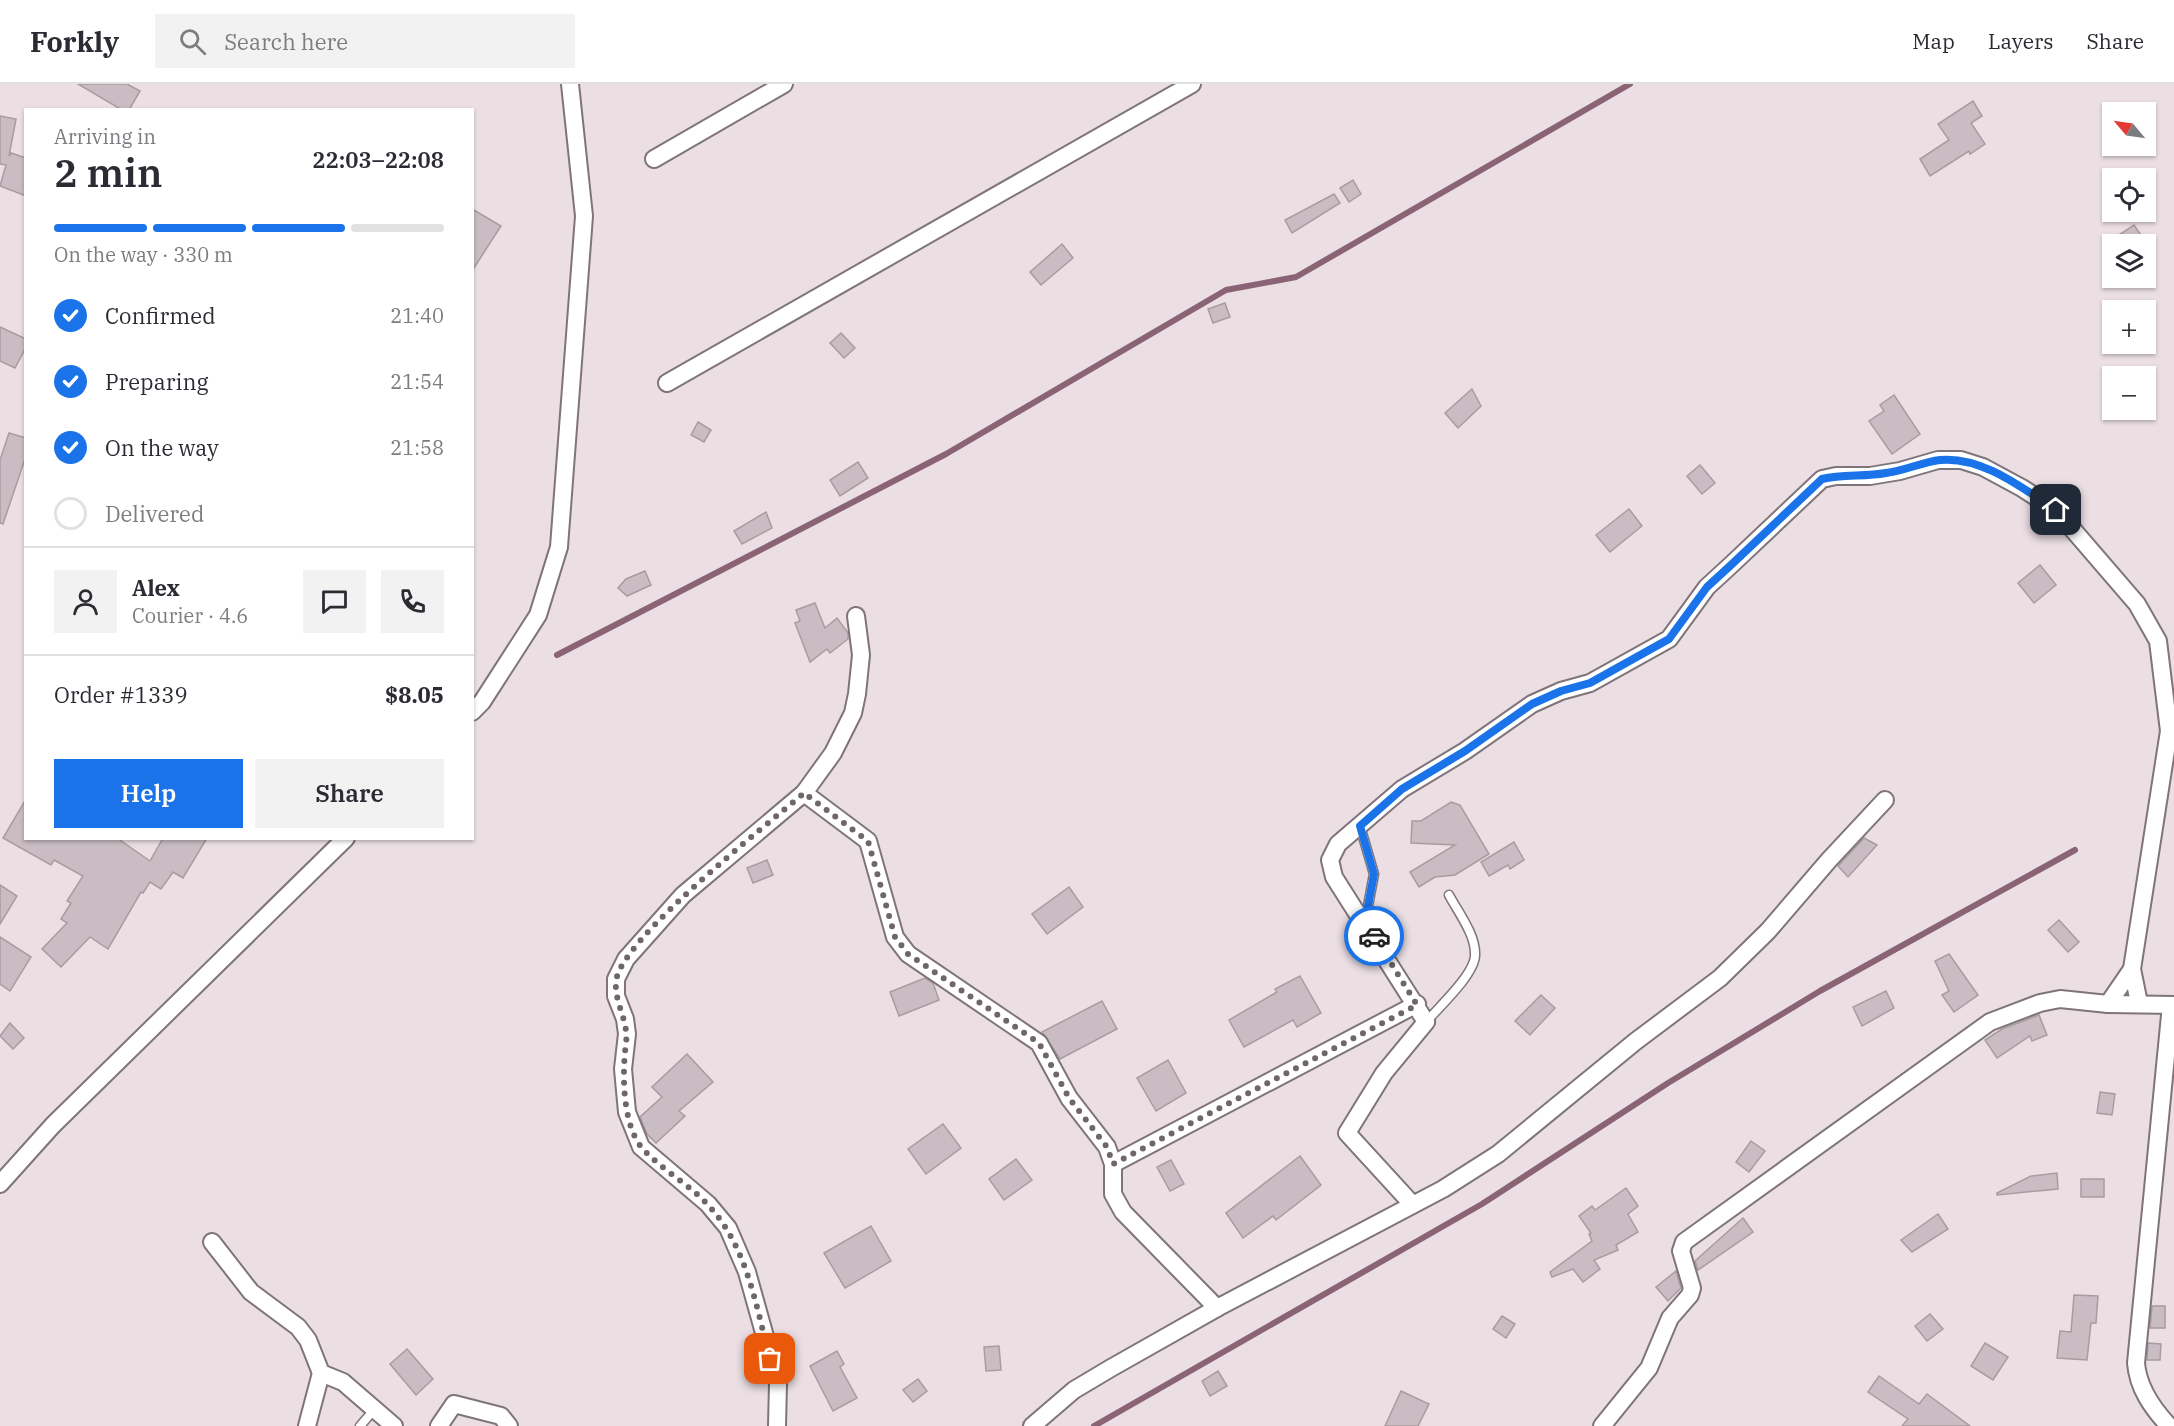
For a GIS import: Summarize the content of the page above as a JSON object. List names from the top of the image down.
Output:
{
  "north": "top left",
  "page": {
    "header": "Forkly",
    "search": "Search here",
    "nav": ["Map", "Layers", "Share"],
    "map_buttons": ["+", "−"],
    "heading": ["2 min", "Arriving in", "22:03–22:08"],
    "panel": [
      "Alex",
      "Courier · 4.6",
      "Order #1339",
      "$8.05"
    ],
    "bar": "On the way · 330 m",
    "list": [
      ["Confirmed", "21:40"],
      ["Preparing", "21:54"],
      ["On the way", "21:58"],
      "Delivered"
    ],
    "buttons": ["Help", "Share"]
  }
}
